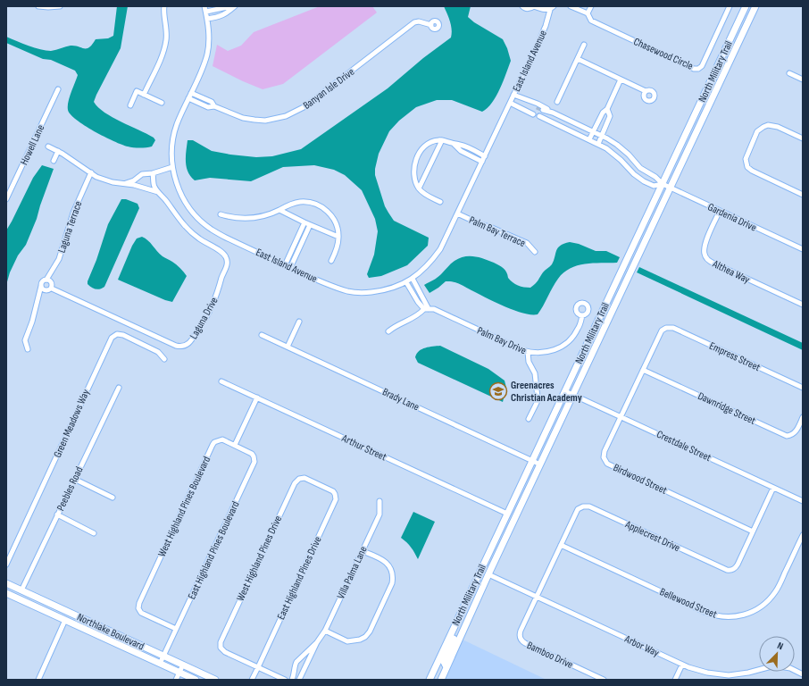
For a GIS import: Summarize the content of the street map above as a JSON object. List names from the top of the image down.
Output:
{
  "streets": {
    "main road": ["North Military Trail", "Northlake Boulevard"],
    "street": [
      "Chasewood Circle",
      "East Island Avenue",
      "Banyan Isle Drive",
      "Howell Lane",
      "Gardenia Drive",
      "Laguna Terrace",
      "Palm Bay Terrace",
      "Althea Way",
      "Laguna Drive",
      "Palm Bay Drive",
      "Empress Street",
      "Brady Lane",
      "Dawnridge Street",
      "Green Meadows Way",
      "Crestdale Street",
      "Arthur Street",
      "Birdwood Street",
      "Peebles Road",
      "West Highland Pines Boulevard",
      "Applecrest Drive",
      "East Highland Pines Boulevard",
      "West Highland Pines Drive",
      "Villa Palma Lane",
      "East Highland Pines Drive",
      "Bellewood Street",
      "Arbor Way",
      "Bamboo Drive"
    ]
  },
  "crossings": [
    ["East Island Avenue", "Banyan Isle Drive"],
    ["East Island Avenue", "Gardenia Drive"],
    ["East Island Avenue", "Palm Bay Terrace"],
    ["North Military Trail", "Gardenia Drive"],
    ["North Military Trail", "Brady Lane"],
    ["North Military Trail", "Crestdale Street"],
    ["North Military Trail", "Arthur Street"],
    ["North Military Trail", "Arbor Way"],
    ["Gardenia Drive", "Althea Way"],
    ["Laguna Terrace", "Laguna Drive"],
    ["Empress Street", "Birdwood Street"],
    ["Dawnridge Street", "Birdwood Street"],
    ["Crestdale Street", "Birdwood Street"],
    ["Crestdale Street", "Applecrest Drive"],
    ["Birdwood Street", "Applecrest Drive"],
    ["Peebles Road", "Northlake Boulevard"],
    ["West Highland Pines Boulevard", "East Highland Pines Boulevard"],
    ["Applecrest Drive", "Bellewood Street"],
    ["Applecrest Drive", "Arbor Way"],
    ["Applecrest Drive", "Bamboo Drive"],
    ["East Highland Pines Boulevard", "Northlake Boulevard"],
    ["West Highland Pines Drive", "East Highland Pines Drive"],
    ["Arbor Way", "Bamboo Drive"]
  ],
  "places": {
    "school or university": ["Greenacres Christian Academy"]
  },
  "north": "top right"
}
